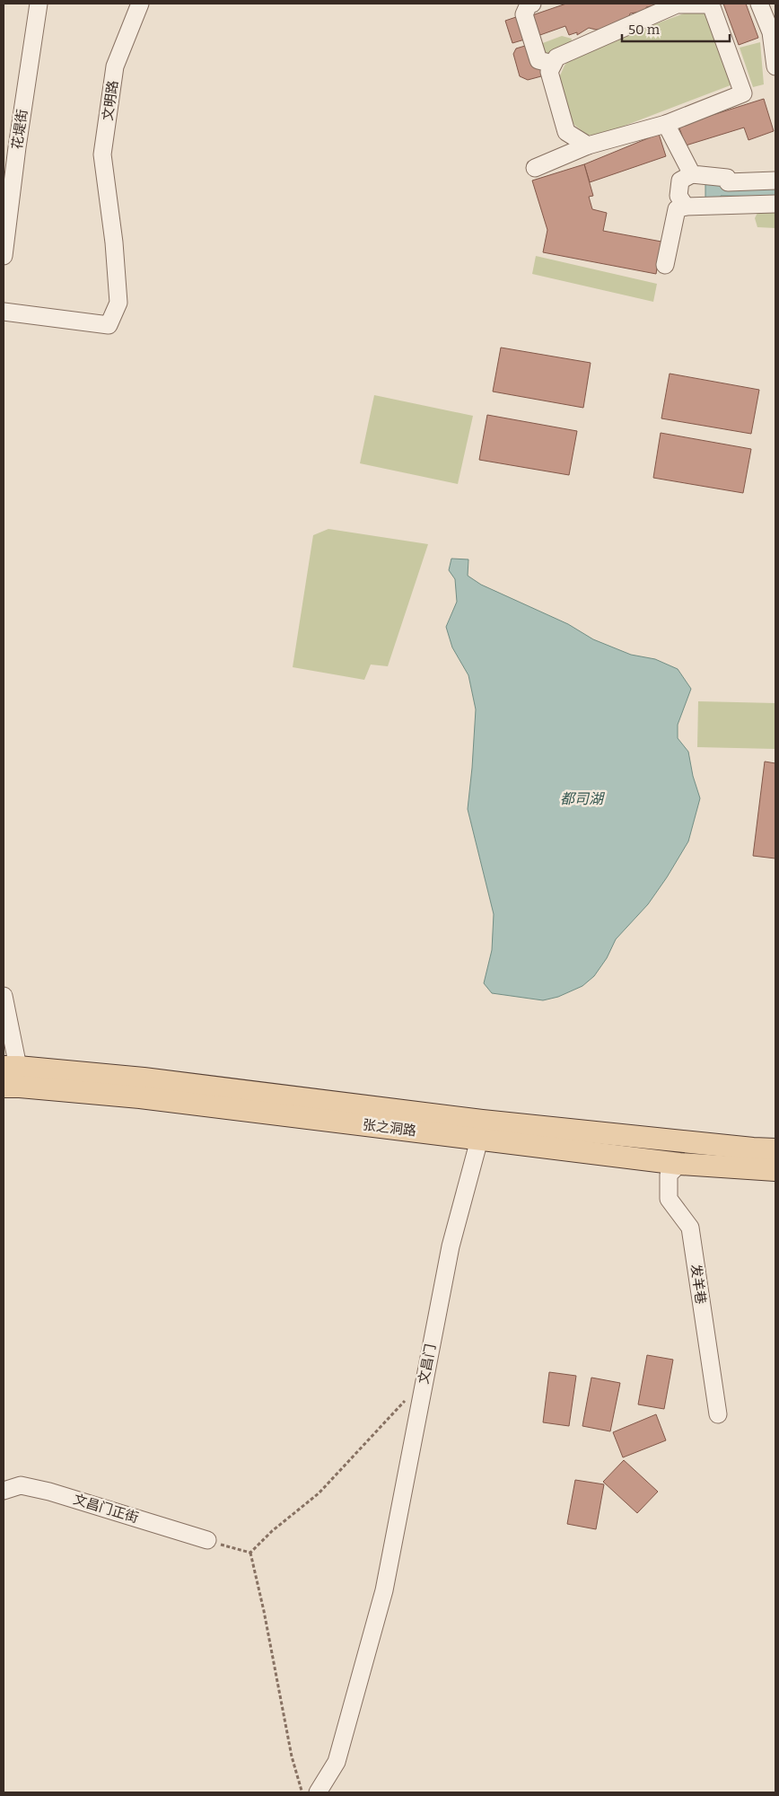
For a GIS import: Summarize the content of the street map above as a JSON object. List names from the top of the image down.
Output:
{
  "streets": {
    "main road": ["张之洞路"],
    "street": [
      "文明路",
      "花堤街",
      "发羊巷",
      "文昌门",
      "文昌门正街"
    ]
  },
  "crossings": [
    ["张之洞路", "发羊巷"],
    ["张之洞路", "文昌门"]
  ],
  "water": ["都司湖"],
  "scale_bar": "50 m"
}
